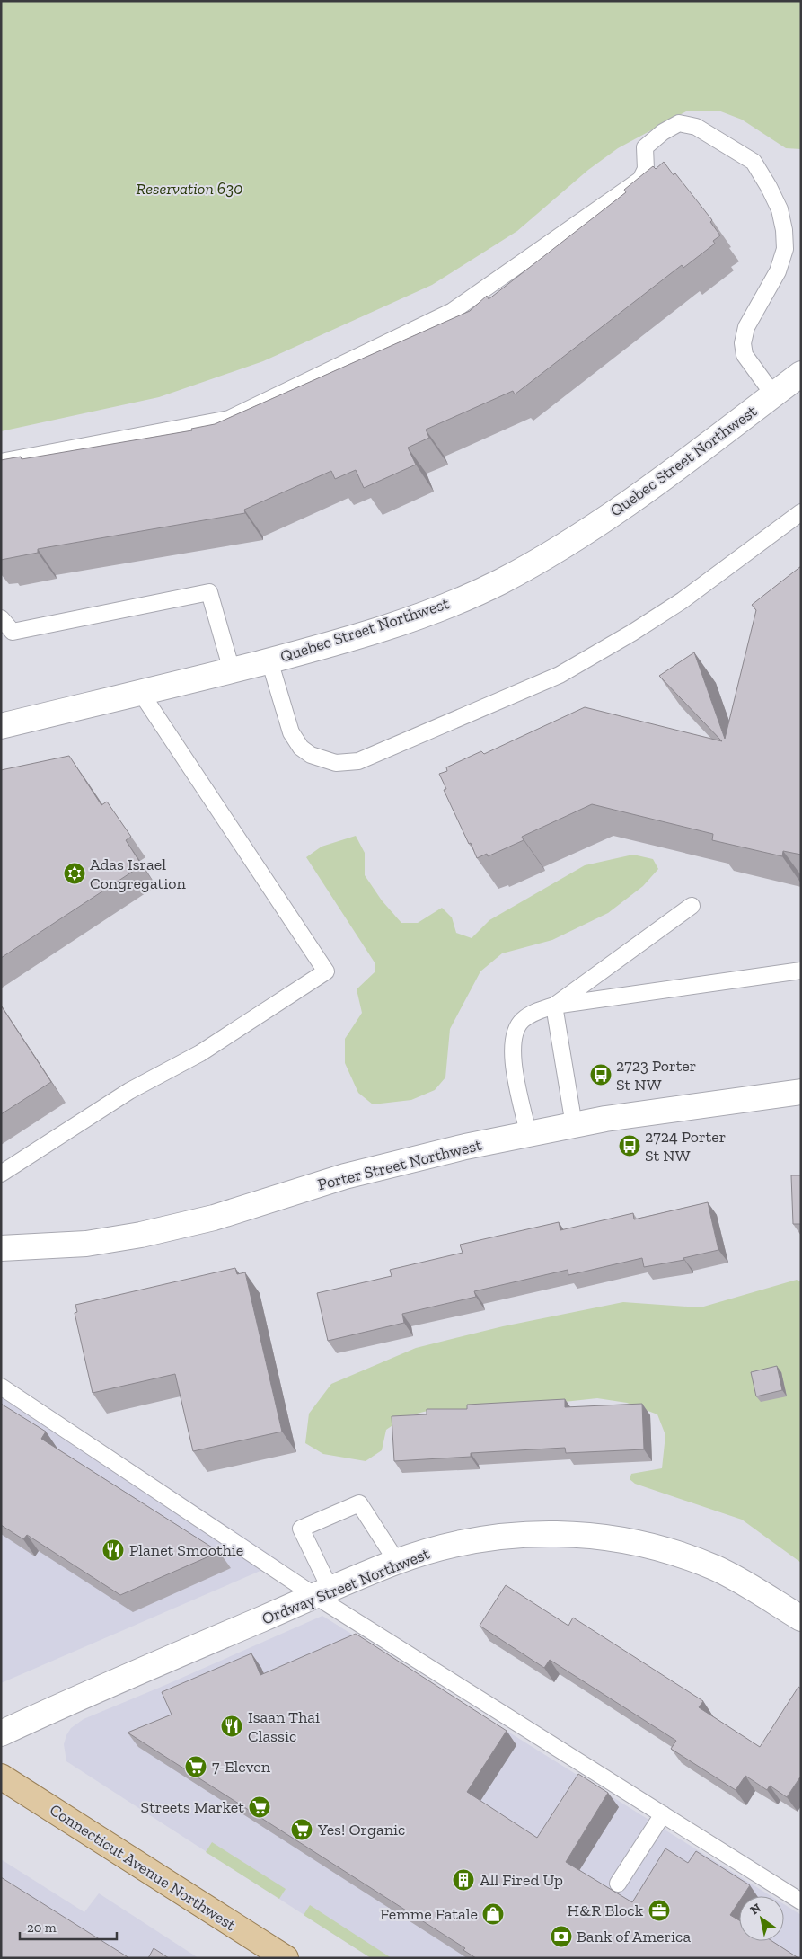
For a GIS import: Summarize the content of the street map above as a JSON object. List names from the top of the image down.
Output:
{
  "streets": {
    "main road": ["Connecticut Avenue Northwest"],
    "street": ["Quebec Street Northwest", "Porter Street Northwest", "Ordway Street Northwest"]
  },
  "parks": ["Reservation 630"],
  "places": {
    "synagogue": ["Adas Israel Congregation"],
    "bus stop": ["2723 Porter St NW", "2724 Porter St NW"],
    "restaurant": ["Planet Smoothie", "Isaan Thai Classic"],
    "supermarket": ["7-Eleven", "Streets Market", "Yes! Organic"],
    "building": ["All Fired Up"],
    "office": ["H&R Block"],
    "shop": ["Femme Fatale"],
    "bank": ["Bank of America"]
  },
  "scale_bar": "20 m",
  "north": "top left"
}
